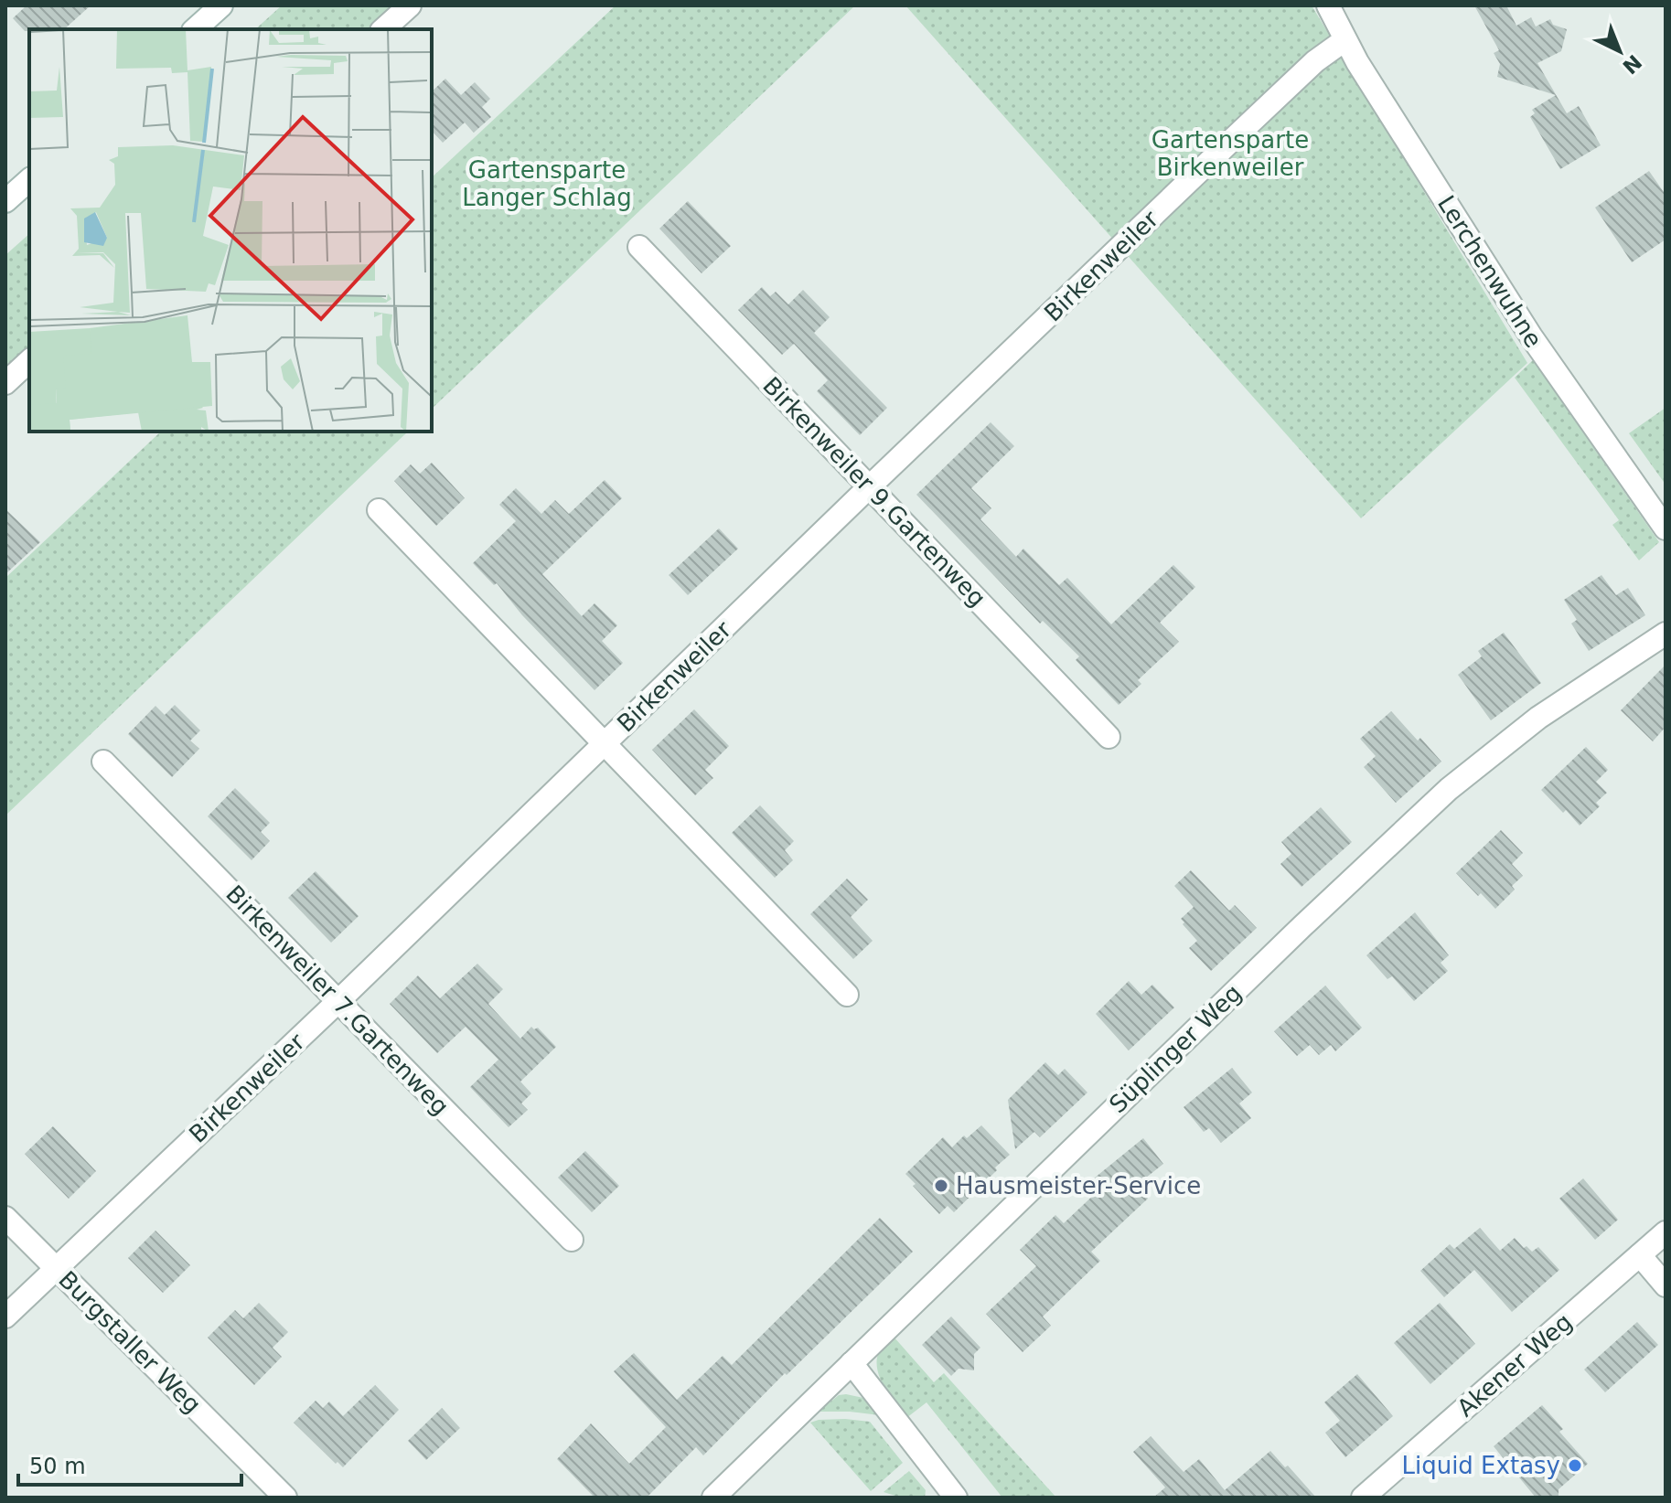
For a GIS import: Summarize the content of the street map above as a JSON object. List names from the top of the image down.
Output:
{
  "streets": {
    "street": [
      "Birkenweiler",
      "Lerchenwuhne",
      "Birkenweiler 9.Gartenweg",
      "Birkenweiler 7.Gartenweg",
      "Süplinger Weg",
      "Burgstaller Weg",
      "Akener Weg"
    ]
  },
  "crossings": [
    ["Birkenweiler", "Lerchenwuhne"],
    ["Birkenweiler", "Birkenweiler 9.Gartenweg"],
    ["Birkenweiler", "Birkenweiler 7.Gartenweg"],
    ["Birkenweiler", "Burgstaller Weg"]
  ],
  "parks": ["Gartensparte Birkenweiler", "Gartensparte Langer Schlag"],
  "places": ["Hausmeister-Service", "Liquid Extasy"],
  "scale_bar": "50 m",
  "north": "bottom right"
}
